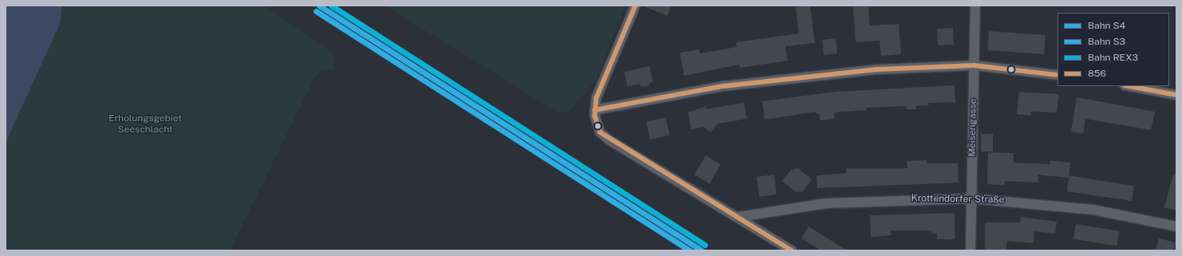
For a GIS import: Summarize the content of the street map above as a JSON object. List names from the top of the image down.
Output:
{
  "streets": {
    "street": ["Meisengasse", "Krottendorfer Straße"]
  },
  "crossings": [
    ["Meisengasse", "Krottendorfer Straße"]
  ],
  "parks": ["Erholungsgebiet Seeschlacht"],
  "lines": [
    "rail line S4",
    "rail line REX3",
    "transit line 856",
    "rail line S3"
  ],
  "legend": [
    "Bahn S4",
    "Bahn S3",
    "Bahn REX3",
    "856"
  ]
}
